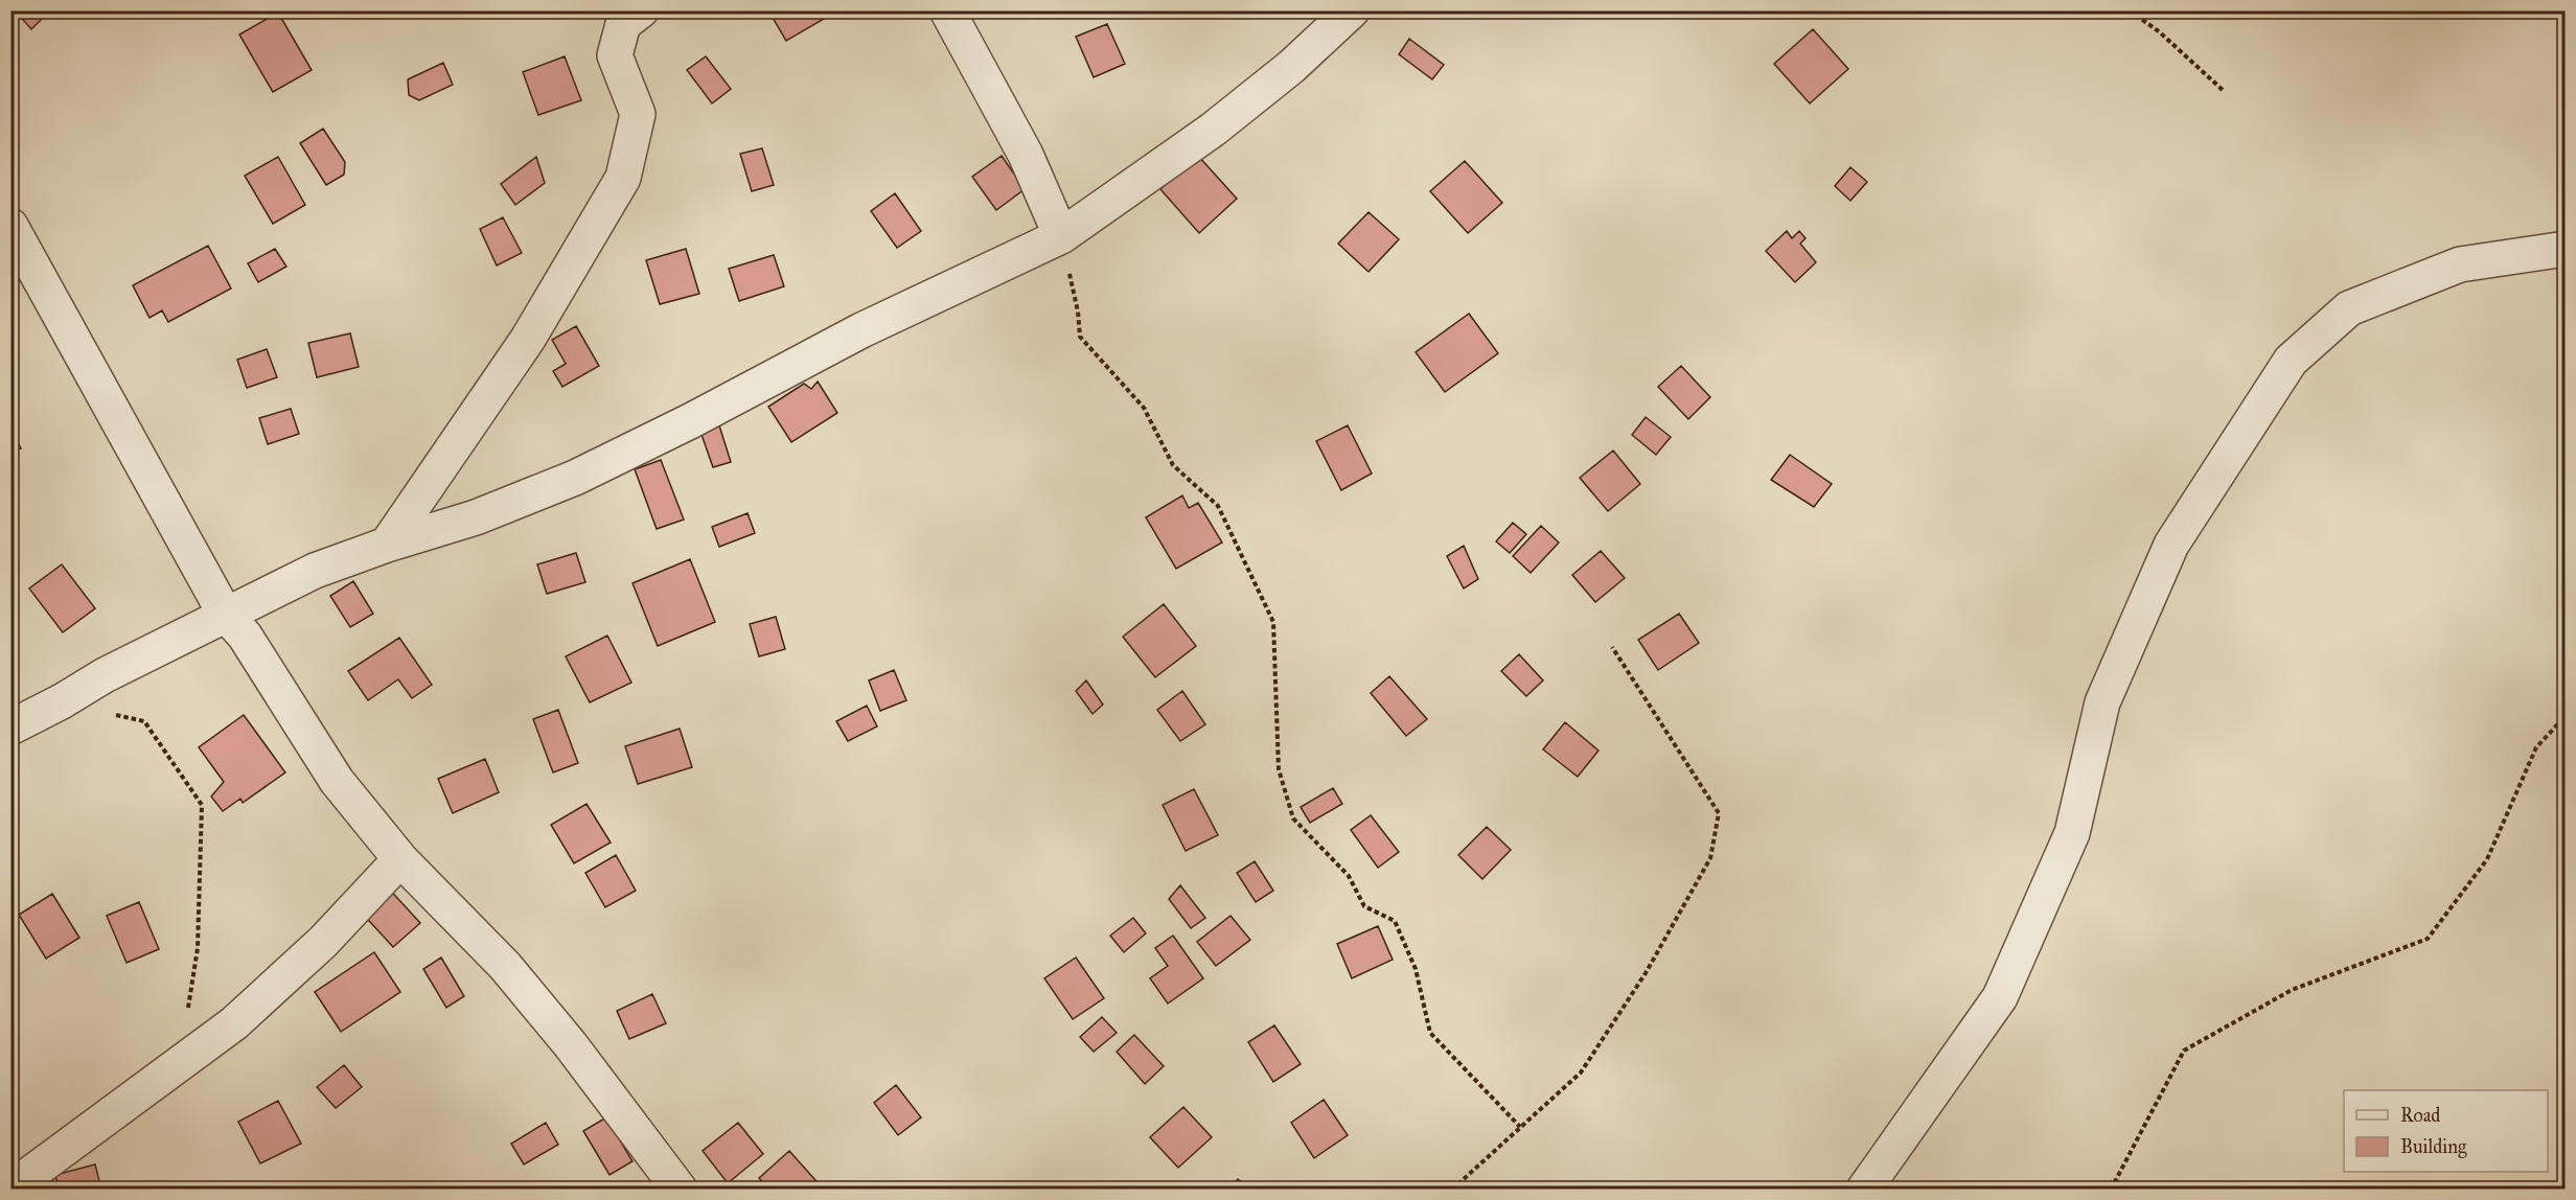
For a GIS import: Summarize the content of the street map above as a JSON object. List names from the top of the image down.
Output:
{
  "legend": ["Road", "Building"]
}
